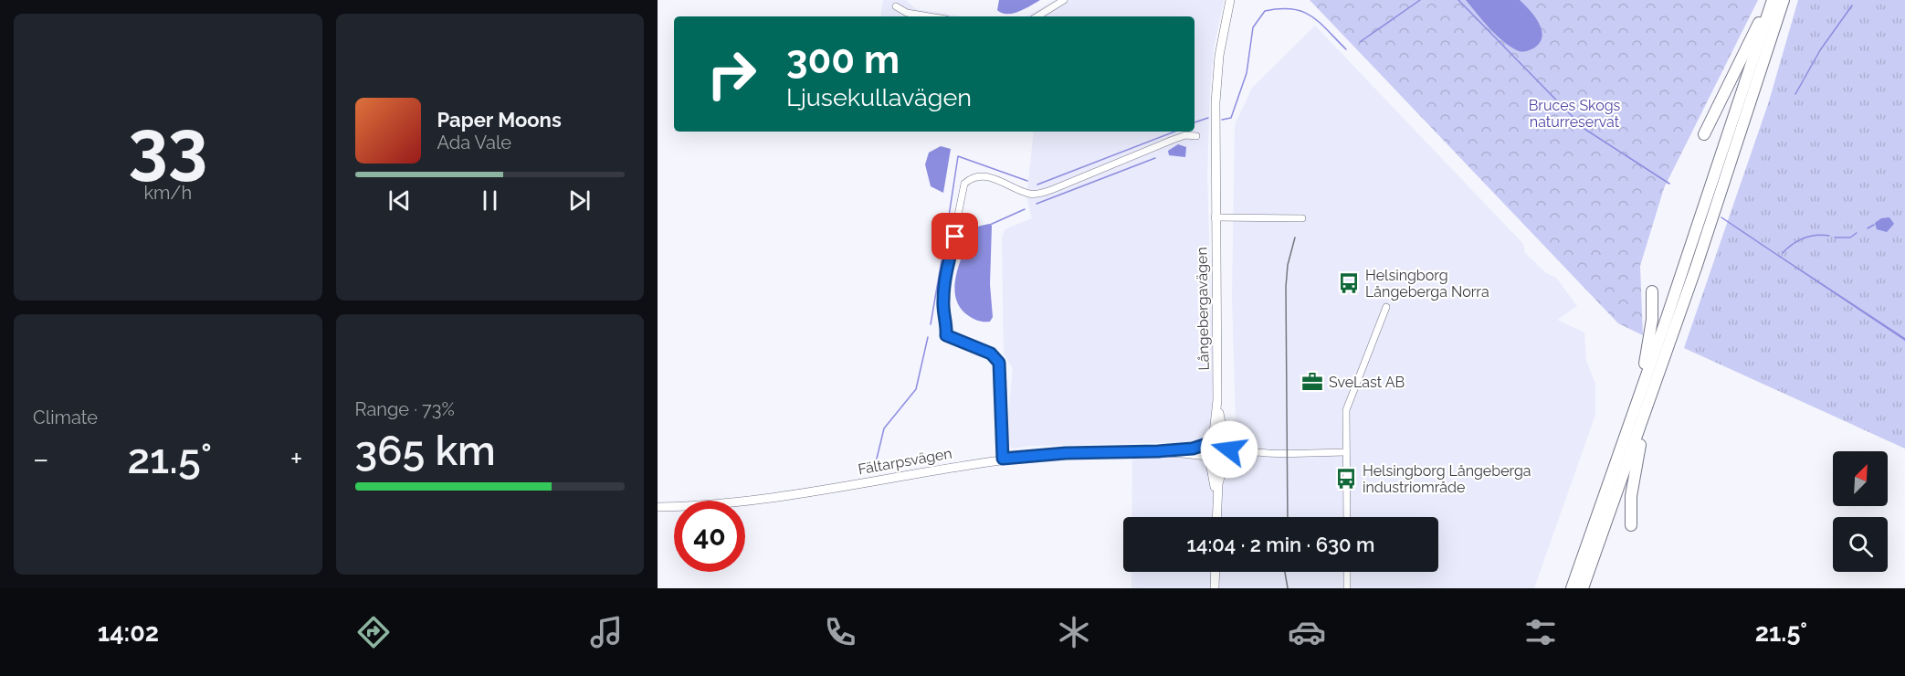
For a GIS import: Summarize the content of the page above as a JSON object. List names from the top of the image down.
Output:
{
  "streets": {
    "street": ["Långebergavägen", "Fältarpsvägen"]
  },
  "crossings": [
    ["Långebergavägen", "Fältarpsvägen"]
  ],
  "parks": ["Bruces Skogs naturreservat"],
  "places": {
    "bus stop": ["Helsingborg Långeberga Norra", "Helsingborg Långeberga industriområde"],
    "office": ["SveLast AB"]
  },
  "north": "top right",
  "page": {
    "tile": [
      ["33", "km/h"],
      "Climate",
      ["Range · 73%", "365 km"]
    ],
    "turn": ["300 m", "Ljusekullavägen"],
    "song": ["Paper Moons", "Ada Vale"],
    "heat": ["−", "21.5°", "+"],
    "limit": "40",
    "trip": "14:04 · 2 min · 630 m",
    "tabs": ["14:02", "21.5°"]
  }
}
